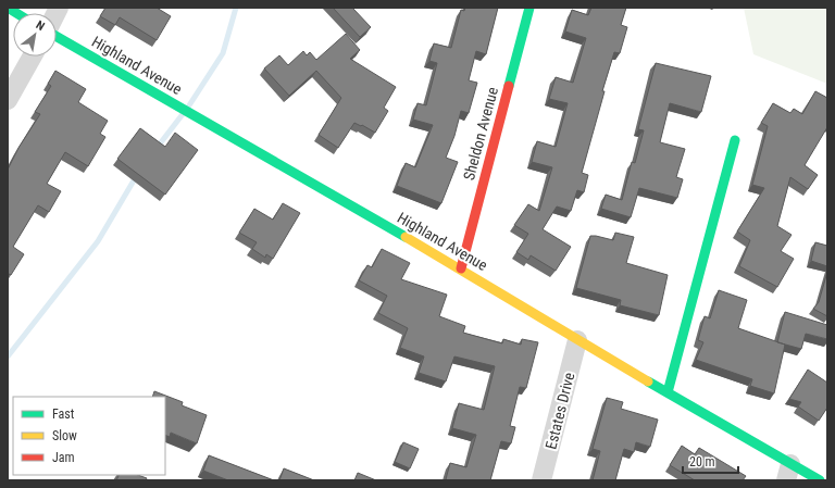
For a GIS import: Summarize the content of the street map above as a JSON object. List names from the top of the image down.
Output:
{
  "streets": {
    "street": ["Highland Avenue", "Sheldon Avenue", "Estates Drive"]
  },
  "crossings": [
    ["Highland Avenue", "Sheldon Avenue"],
    ["Highland Avenue", "Estates Drive"]
  ],
  "legend": ["Fast", "Slow", "Jam"],
  "scale_bar": "20 m",
  "north": "top right"
}
